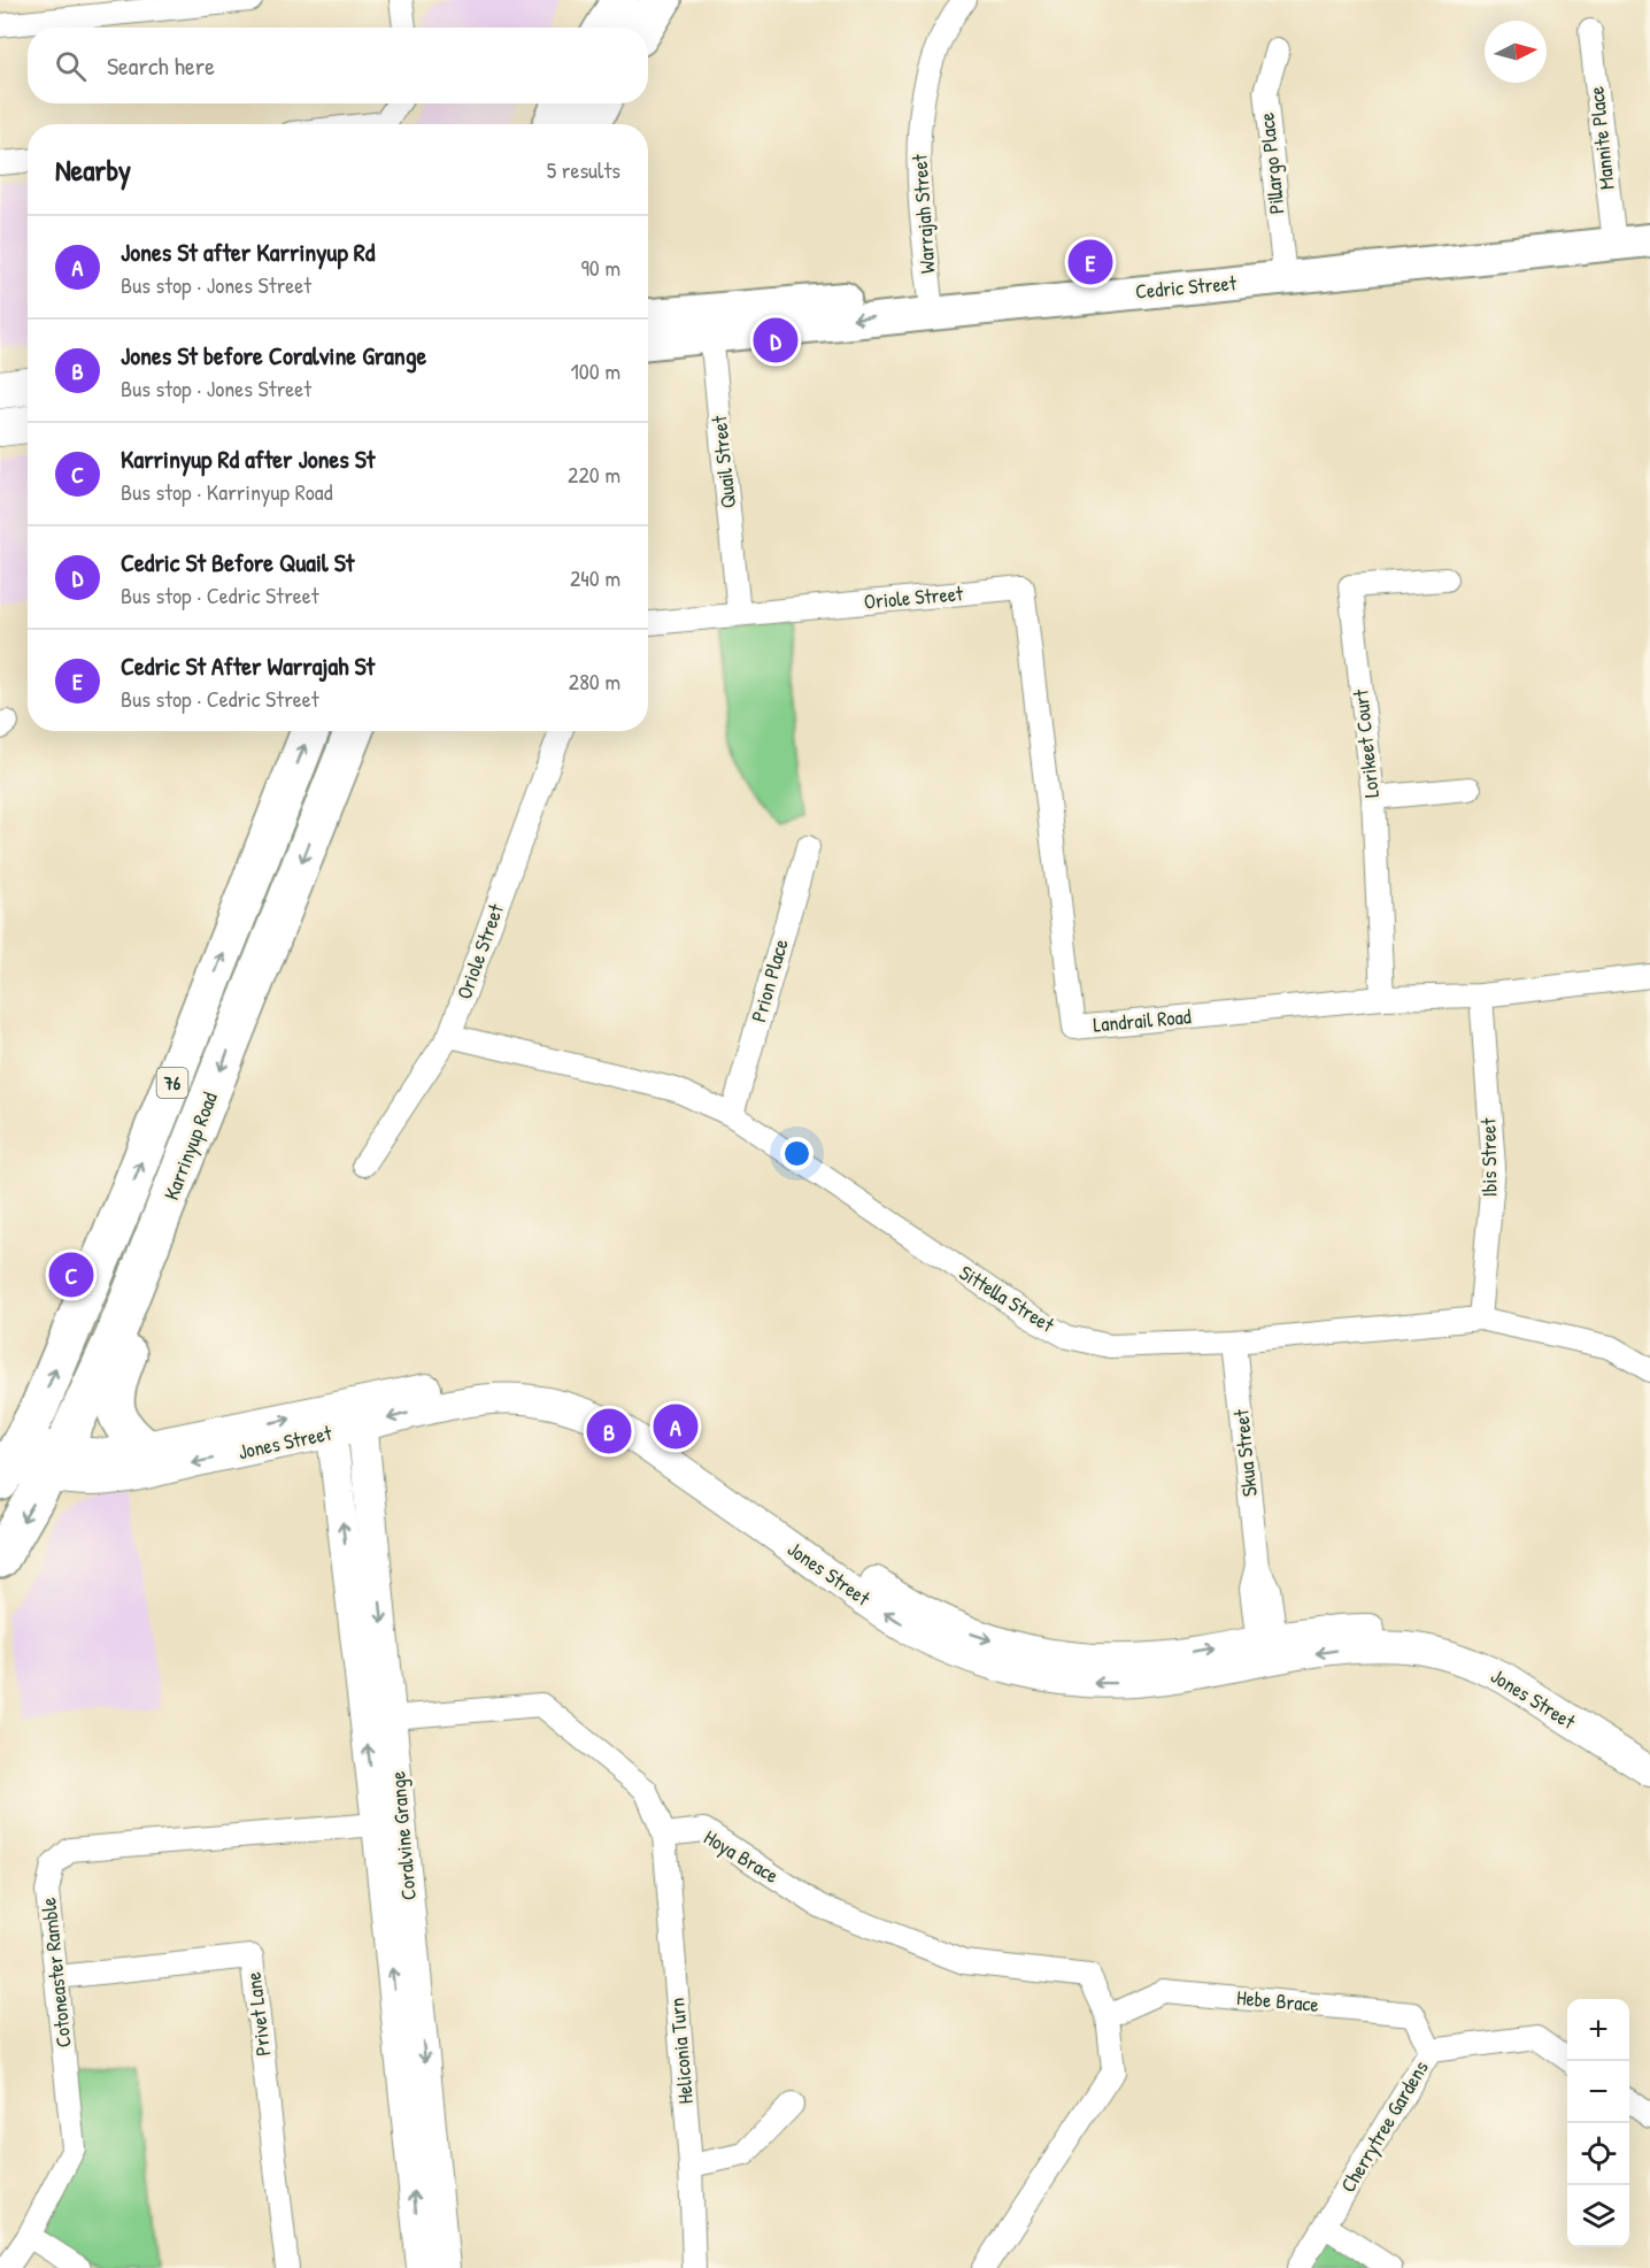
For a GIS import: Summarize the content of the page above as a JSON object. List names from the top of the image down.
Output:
{
  "streets": {
    "highway": ["76", "Karrinyup Road"],
    "main road": ["Cedric Street"],
    "street": [
      "Mannite Place",
      "Pillargo Place",
      "Warrajah Street",
      "Quail Street",
      "Oriole Street",
      "Lorikeet Court",
      "Prion Place",
      "Landrail Road",
      "Ibis Street",
      "Sittella Street",
      "Jones Street",
      "Skua Street",
      "Coralvine Grange",
      "Hoya Brace",
      "Cotoneaster Ramble",
      "Hebe Brace",
      "Privet Lane",
      "Heliconia Turn",
      "Cherrytree Gardens"
    ]
  },
  "crossings": [
    ["Mannite Place", "Cedric Street"],
    ["Pillargo Place", "Cedric Street"],
    ["Warrajah Street", "Cedric Street"],
    ["Cedric Street", "Quail Street"],
    ["Quail Street", "Oriole Street"],
    ["Oriole Street", "Landrail Road"],
    ["Oriole Street", "Sittella Street"],
    ["Lorikeet Court", "Landrail Road"],
    ["Prion Place", "Sittella Street"],
    ["Landrail Road", "Ibis Street"],
    ["Karrinyup Road", "Jones Street"],
    ["Ibis Street", "Sittella Street"],
    ["Sittella Street", "Skua Street"],
    ["Jones Street", "Skua Street"],
    ["Jones Street", "Coralvine Grange"],
    ["Coralvine Grange", "Cotoneaster Ramble"],
    ["Hoya Brace", "Hebe Brace"],
    ["Hoya Brace", "Heliconia Turn"],
    ["Cotoneaster Ramble", "Privet Lane"],
    ["Hebe Brace", "Cherrytree Gardens"]
  ],
  "north": "right",
  "page": {
    "search": "Search here",
    "heading": ["Nearby", "5 results"],
    "list": [
      {
        "mark": "A",
        "name": "Jones St after Karrinyup Rd",
        "note": "Bus stop · Jones Street",
        "value": "90 m"
      },
      {
        "mark": "B",
        "name": "Jones St before Coralvine Grange",
        "note": "Bus stop · Jones Street",
        "value": "100 m"
      },
      {
        "mark": "C",
        "name": "Karrinyup Rd after Jones St",
        "note": "Bus stop · Karrinyup Road",
        "value": "220 m"
      },
      {
        "mark": "D",
        "name": "Cedric St Before Quail St",
        "note": "Bus stop · Cedric Street",
        "value": "240 m"
      },
      {
        "mark": "E",
        "name": "Cedric St After Warrajah St",
        "note": "Bus stop · Cedric Street",
        "value": "280 m"
      }
    ],
    "pins": [
      "E",
      "D",
      "C",
      "A",
      "B"
    ],
    "map_buttons": ["+", "−"]
  }
}
